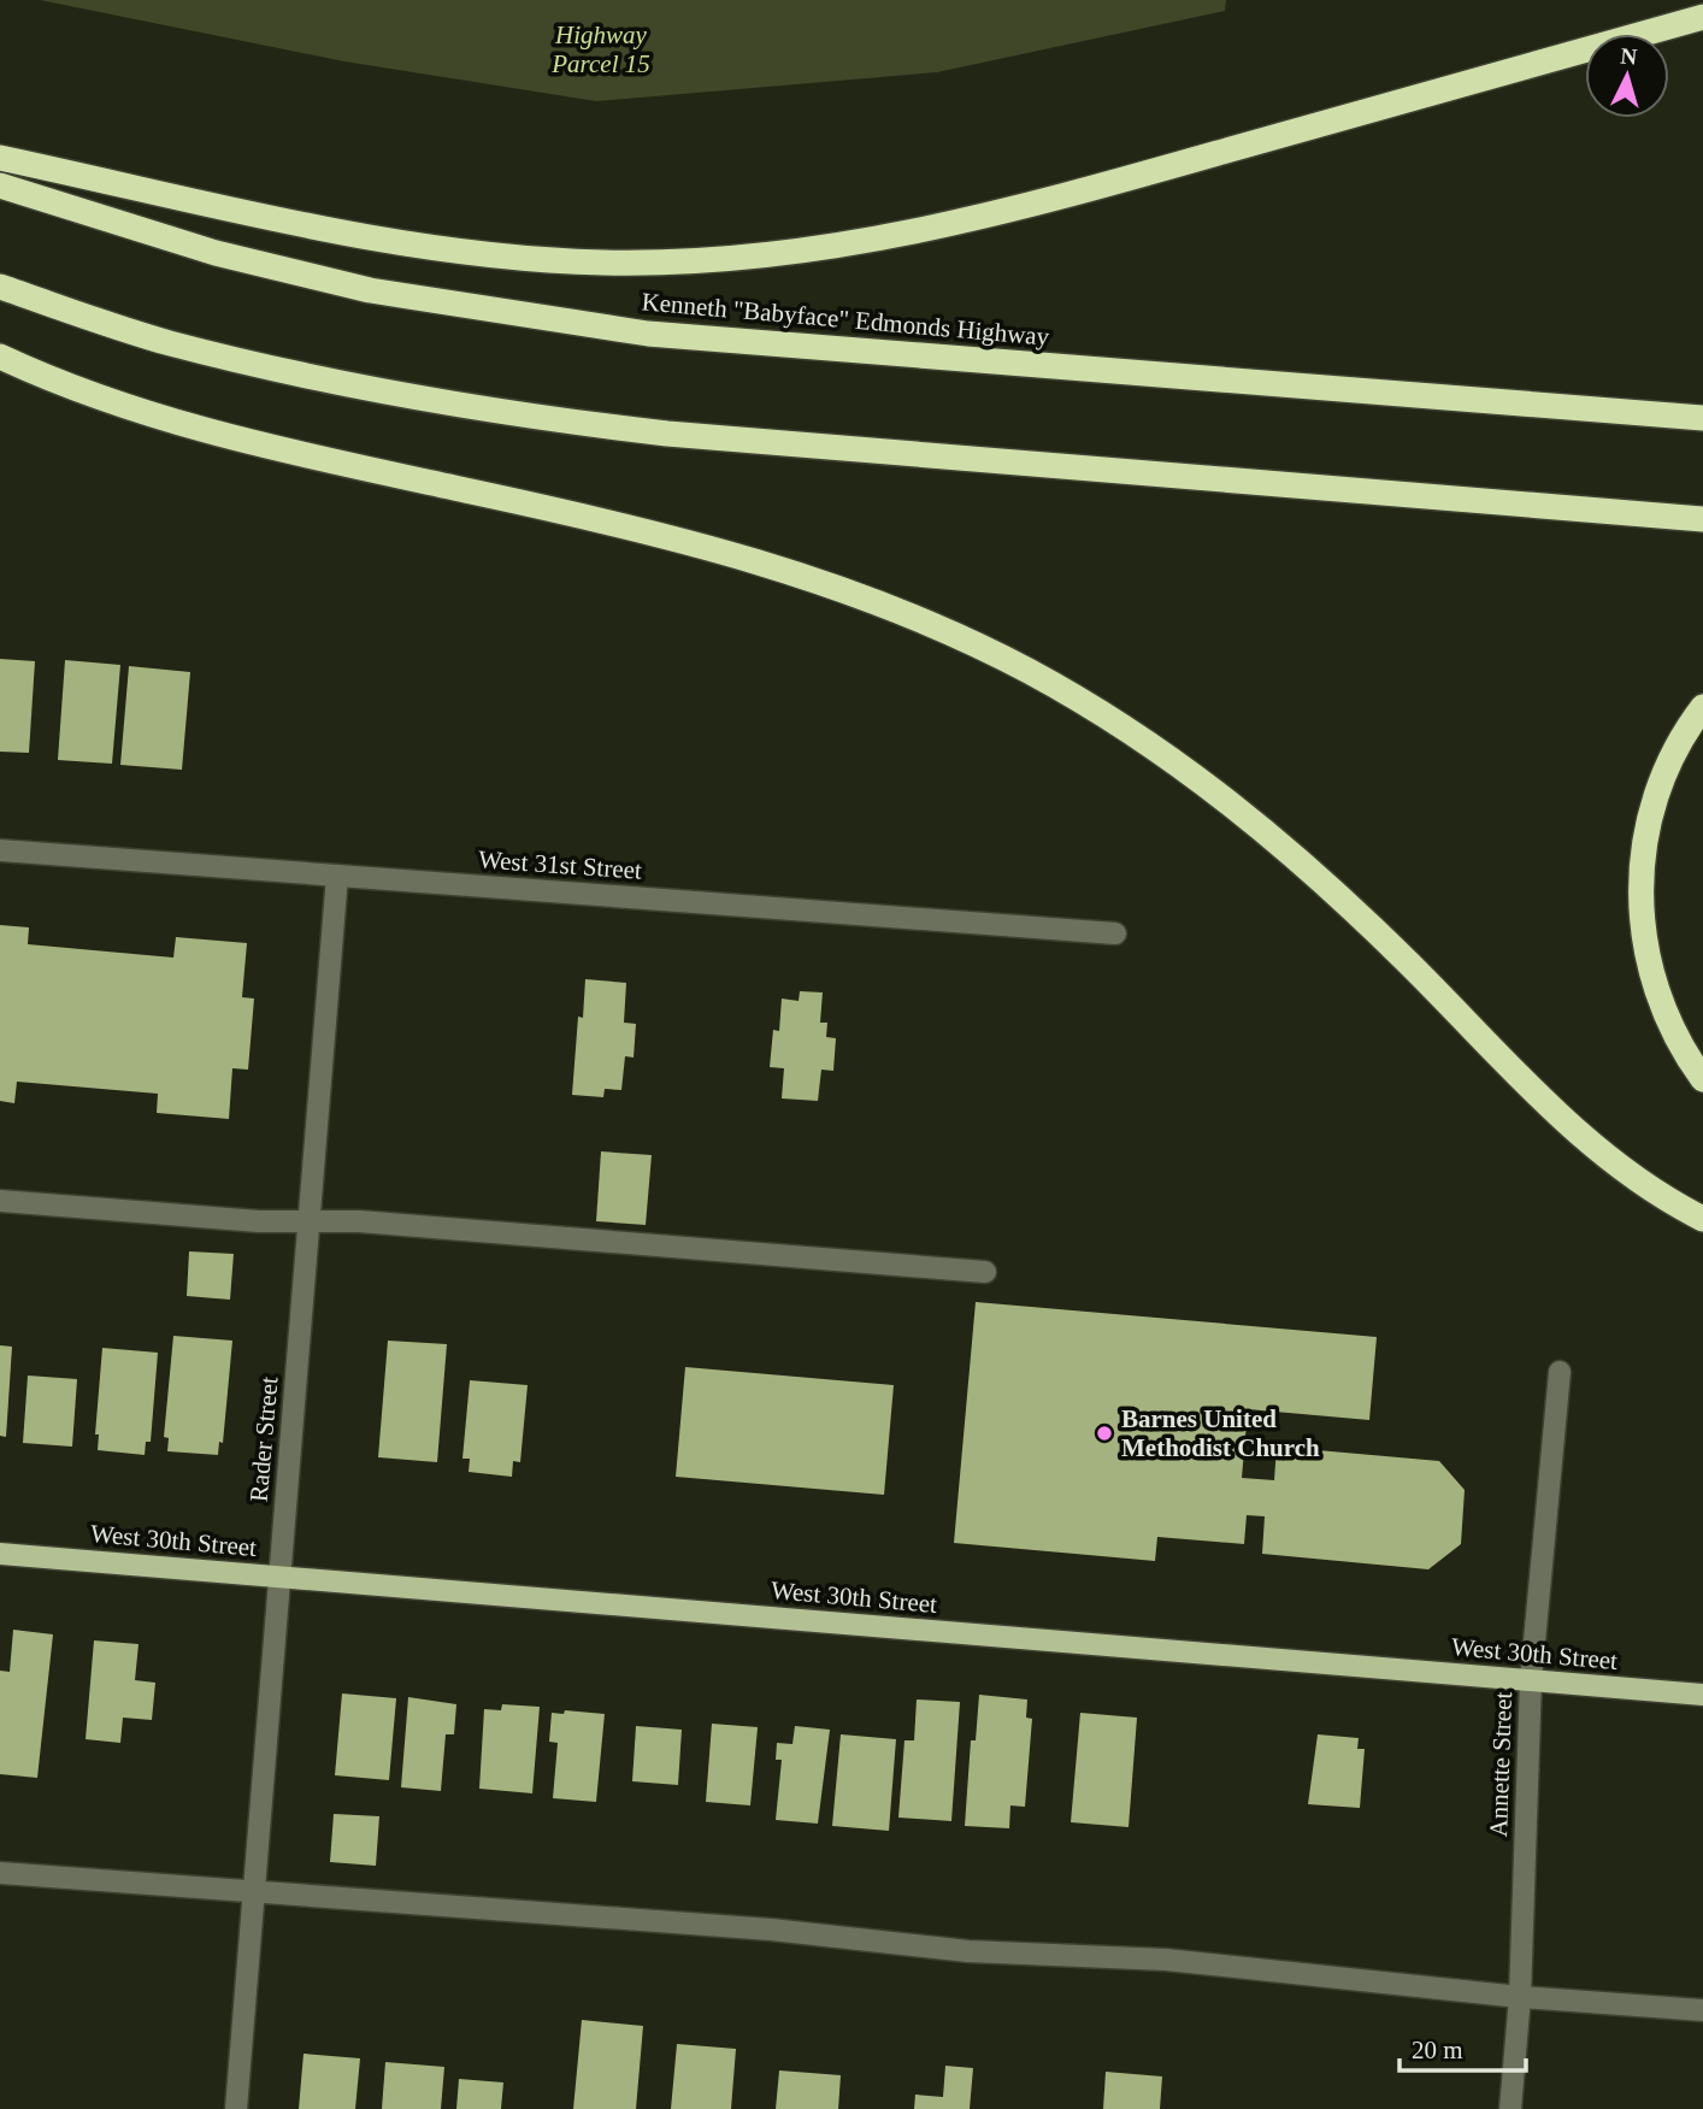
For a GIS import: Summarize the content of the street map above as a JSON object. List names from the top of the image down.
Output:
{
  "streets": {
    "highway": ["Kenneth \"Babyface\" Edmonds Highway"],
    "main road": ["West 30th Street"],
    "street": ["West 31st Street", "Rader Street", "Annette Street"]
  },
  "crossings": [
    ["West 31st Street", "Rader Street"],
    ["Rader Street", "West 30th Street"],
    ["West 30th Street", "Annette Street"]
  ],
  "parks": ["Highway Parcel 15"],
  "places": ["Barnes United Methodist Church"],
  "scale_bar": "20 m",
  "north": "top"
}
